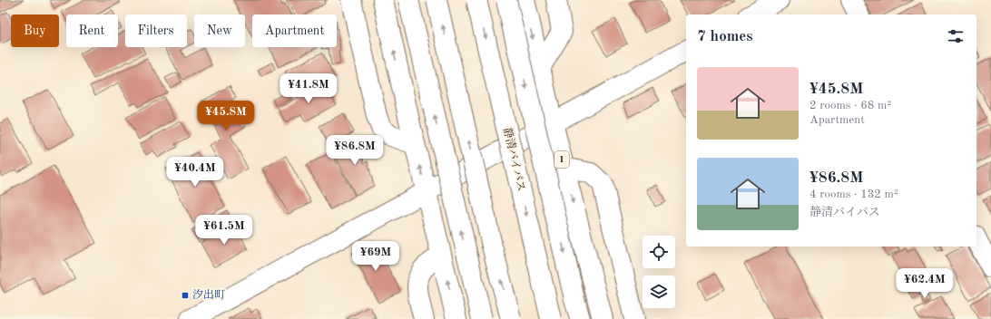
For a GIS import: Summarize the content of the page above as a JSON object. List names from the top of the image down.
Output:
{
  "streets": {
    "main road": ["静清バイパス", "1"]
  },
  "places": {
    "transit": ["汐出町"]
  },
  "page": {
    "chip": [
      "Buy",
      "Rent",
      "Filters",
      "New",
      "Apartment"
    ],
    "heading": "7 homes",
    "list": [
      {
        "name": "¥45.8M",
        "note": "2 rooms · 68 m² · Apartment"
      },
      {
        "name": "¥86.8M",
        "note": "4 rooms · 132 m² · 静清バイパス"
      }
    ],
    "price": [
      "¥41.8M",
      "¥45.8M",
      "¥86.8M",
      "¥40.4M",
      "¥61.5M",
      "¥69M",
      "¥62.4M"
    ]
  }
}
